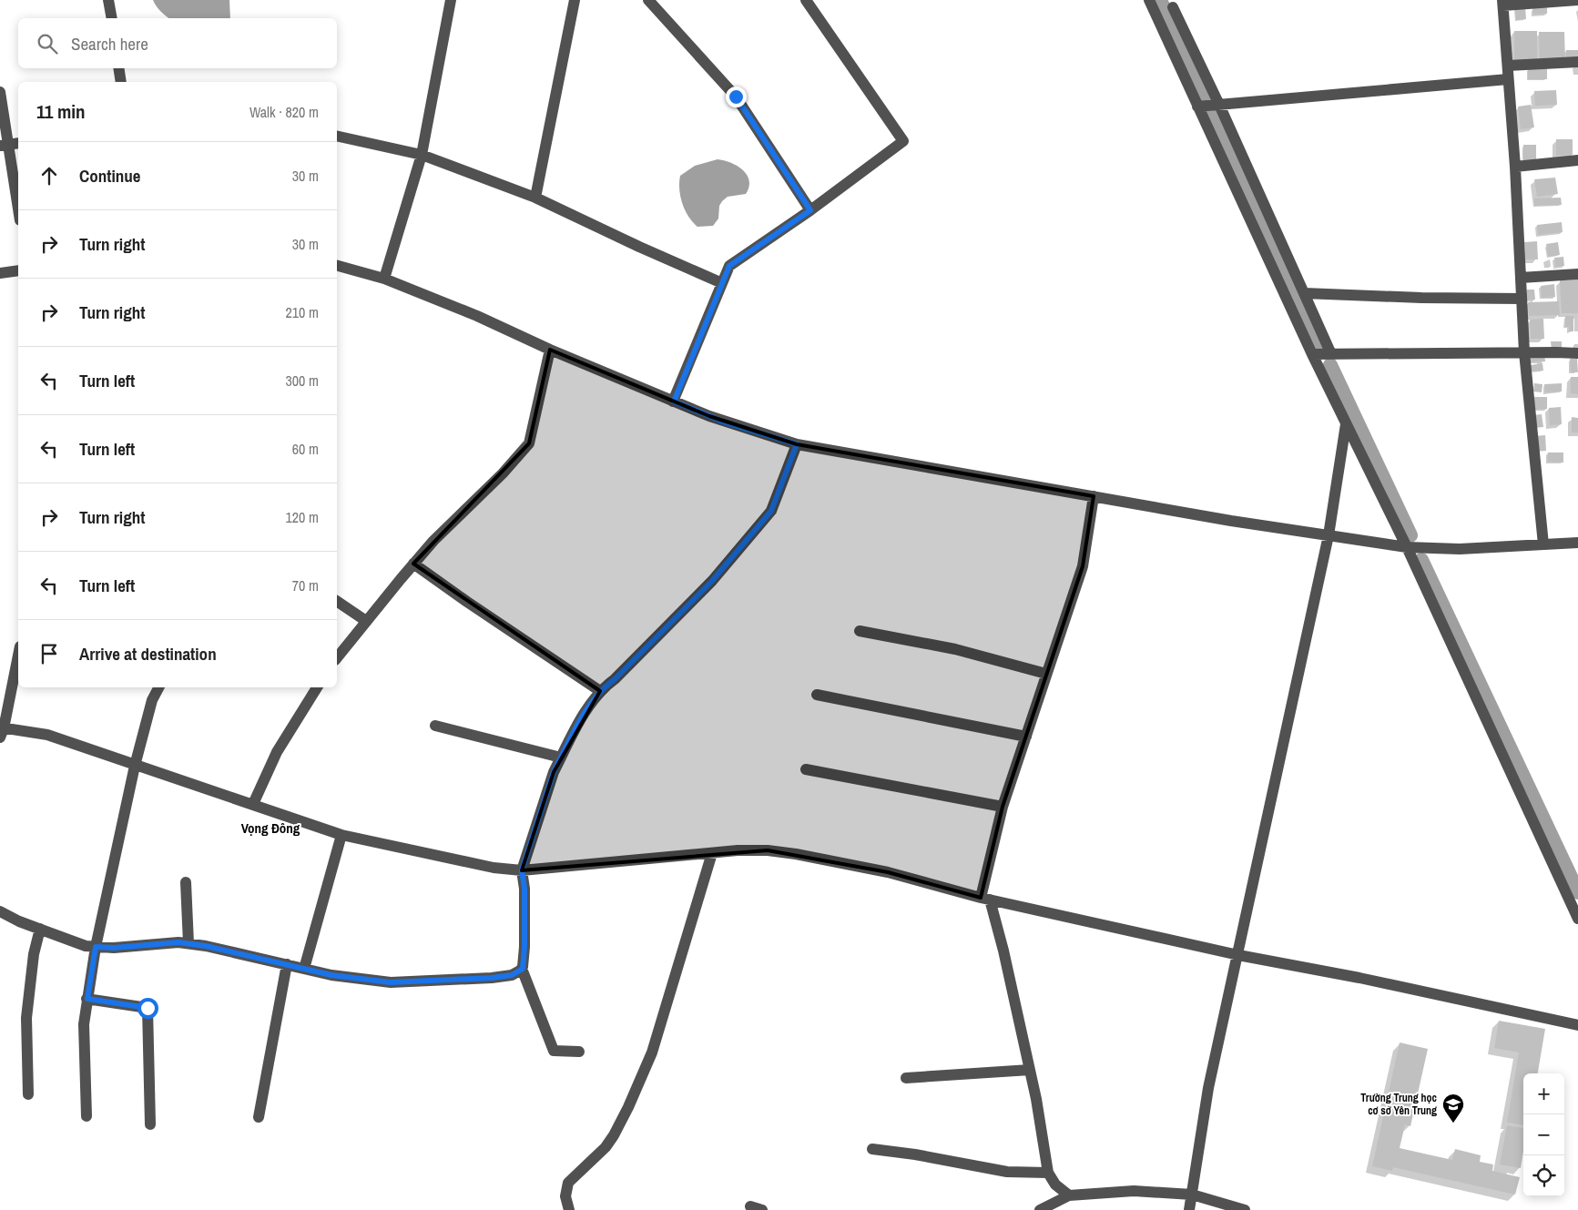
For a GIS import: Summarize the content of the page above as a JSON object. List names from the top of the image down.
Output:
{
  "districts": ["Vọng Đông"],
  "places": {
    "school or university": ["Trường Trung học cơ sở Yên Trung"]
  },
  "page": {
    "search": "Search here",
    "heading": ["11 min", "Walk · 820 m"],
    "list": [
      ["Continue", "30 m"],
      ["Turn right", "30 m"],
      ["Turn right", "210 m"],
      ["Turn left", "300 m"],
      ["Turn left", "60 m"],
      ["Turn right", "120 m"],
      ["Turn left", "70 m"],
      "Arrive at destination"
    ],
    "map_buttons": ["+", "−"]
  }
}
